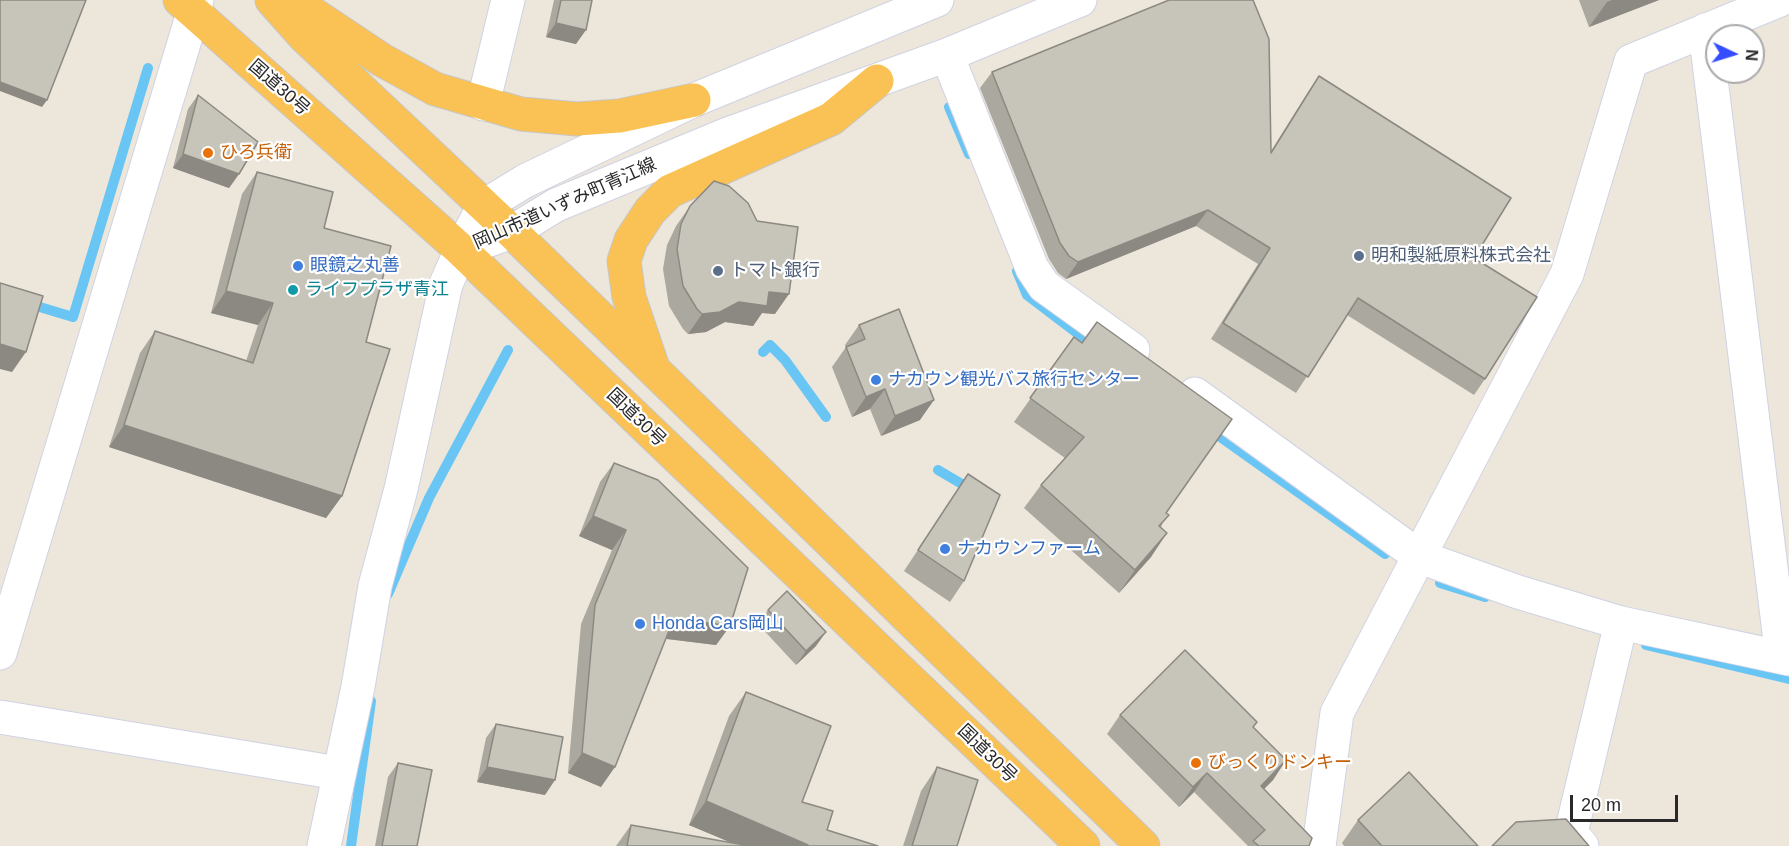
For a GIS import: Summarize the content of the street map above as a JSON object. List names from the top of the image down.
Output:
{
  "streets": {
    "highway": ["国道30号"],
    "street": ["岡山市道いずみ町青江線"]
  },
  "crossings": [
    ["国道30号", "岡山市道いずみ町青江線"]
  ],
  "places": [
    "ひろ兵衛",
    "明和製紙原料株式会社",
    "眼鏡之丸善",
    "トマト銀行",
    "ライフプラザ青江",
    "ナカウン観光バス旅行センター",
    "ナカウンファーム",
    "Honda Cars岡山",
    "びっくりドンキー"
  ],
  "scale_bar": "20 m",
  "north": "right"
}
